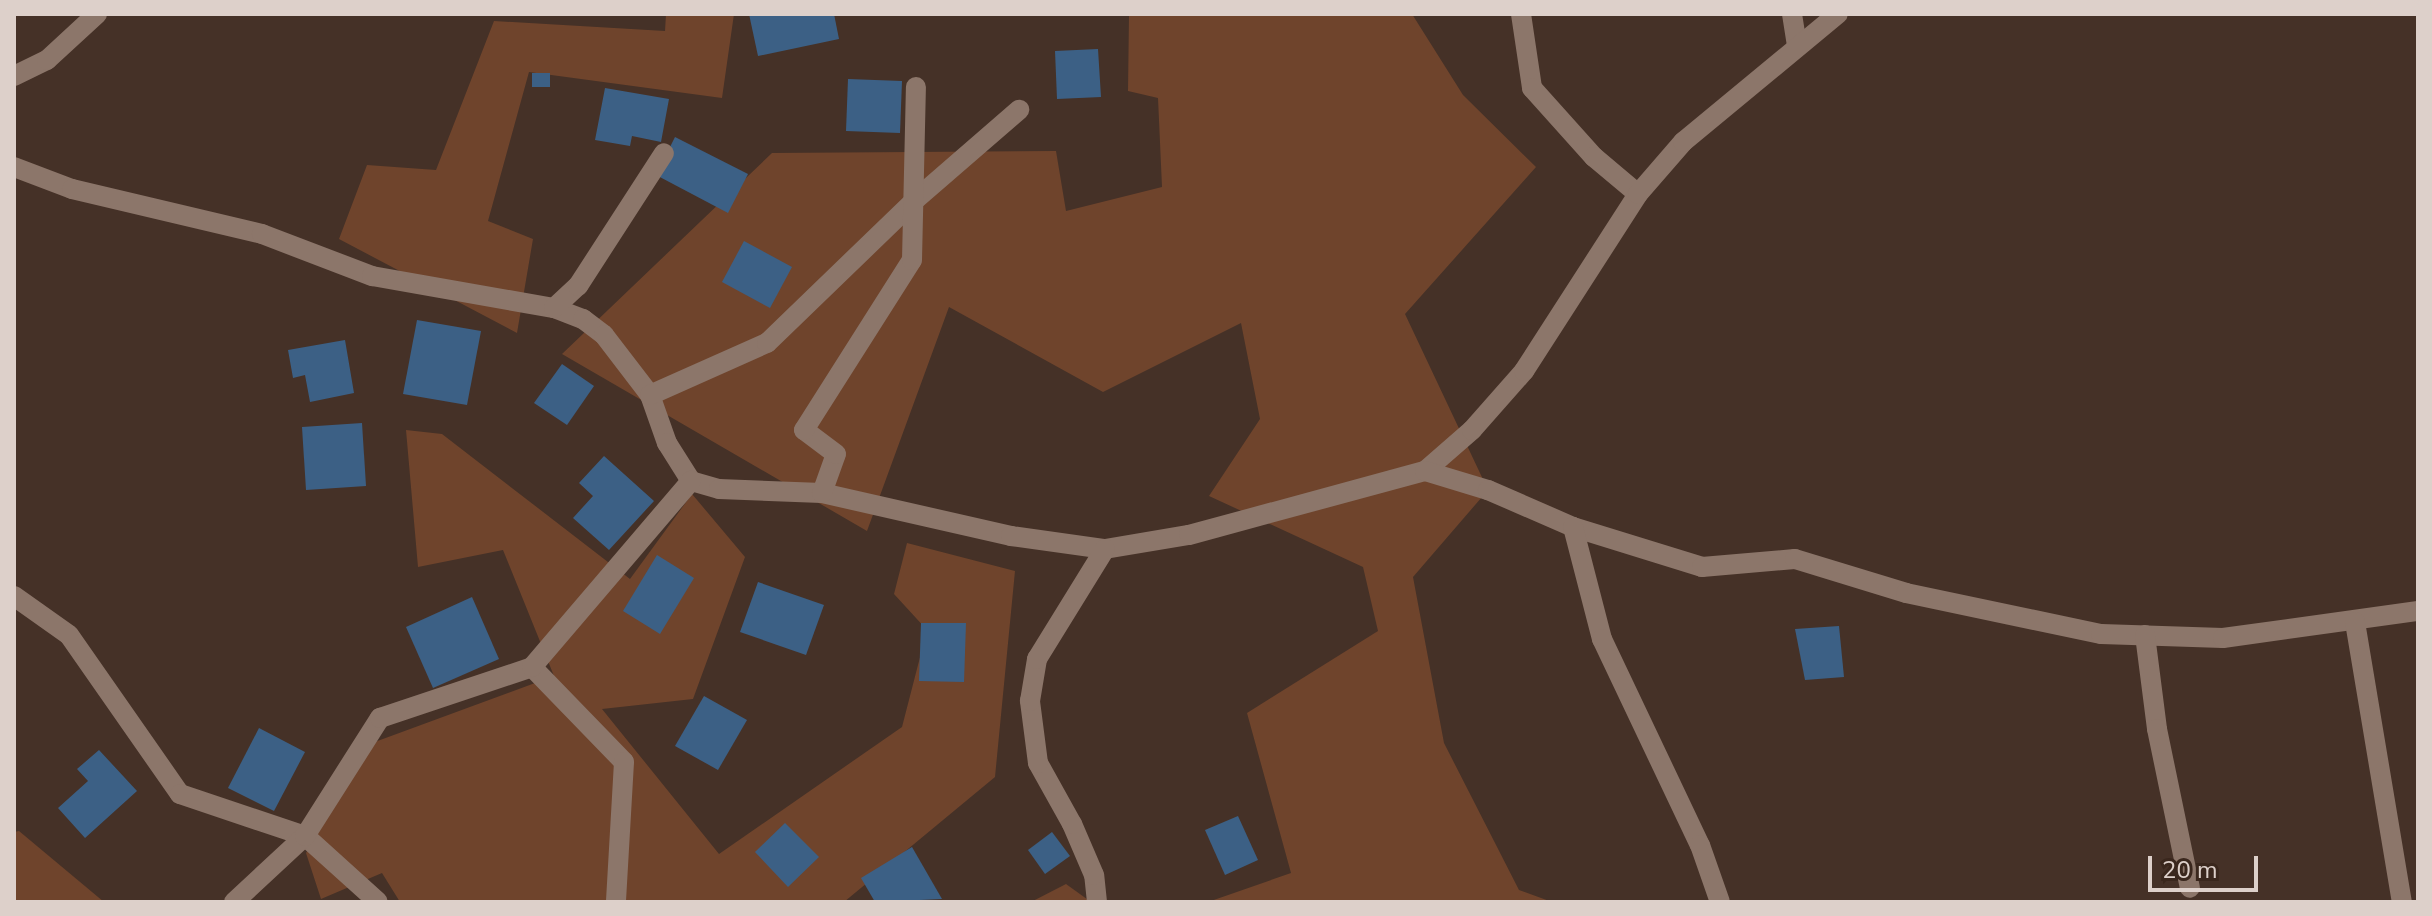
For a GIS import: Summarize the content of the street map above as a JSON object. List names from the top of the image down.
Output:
{
  "scale_bar": "20 m"
}
